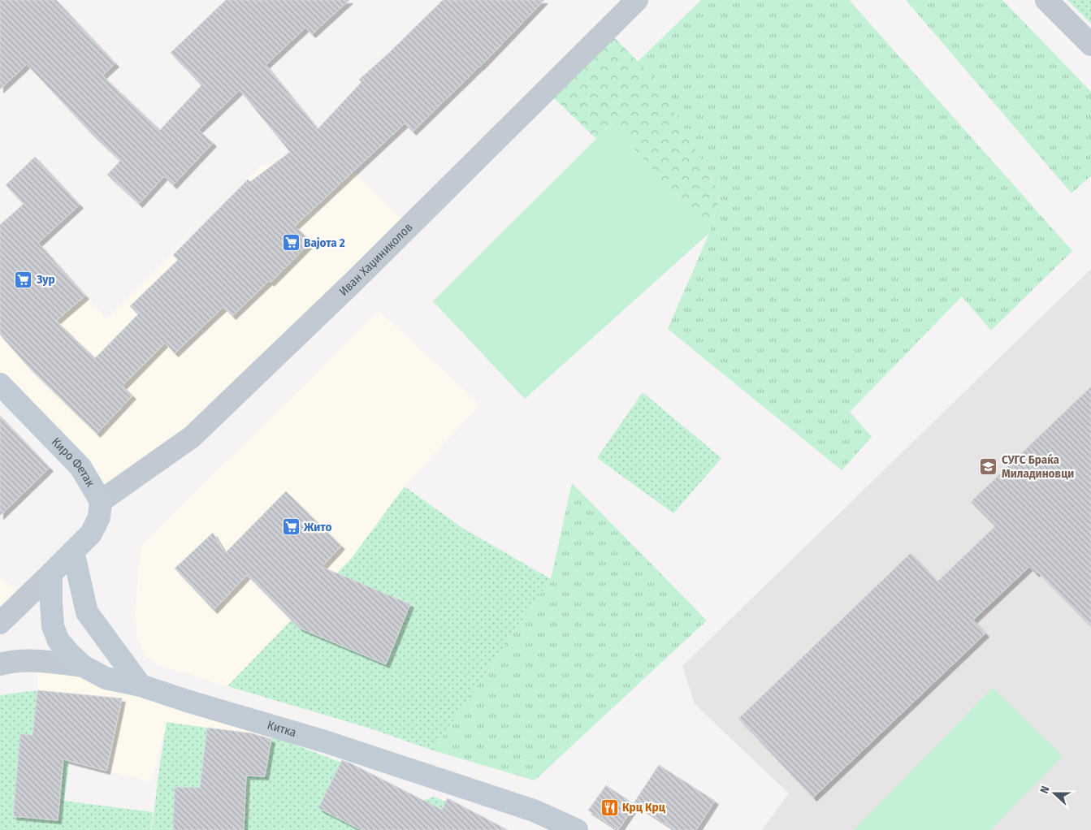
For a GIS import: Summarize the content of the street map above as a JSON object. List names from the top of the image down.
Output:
{
  "streets": {
    "main road": ["Киро Фетак", "Китка"],
    "street": ["Иван Хаџиниколов"]
  },
  "crossings": [
    ["Иван Хаџиниколов", "Киро Фетак"]
  ],
  "places": {
    "supermarket": ["Вајота 2", "Зур", "Жито"],
    "school or university": ["СУГС Браќа Миладиновци"],
    "restaurant": ["Крц Крц"]
  },
  "north": "left"
}
